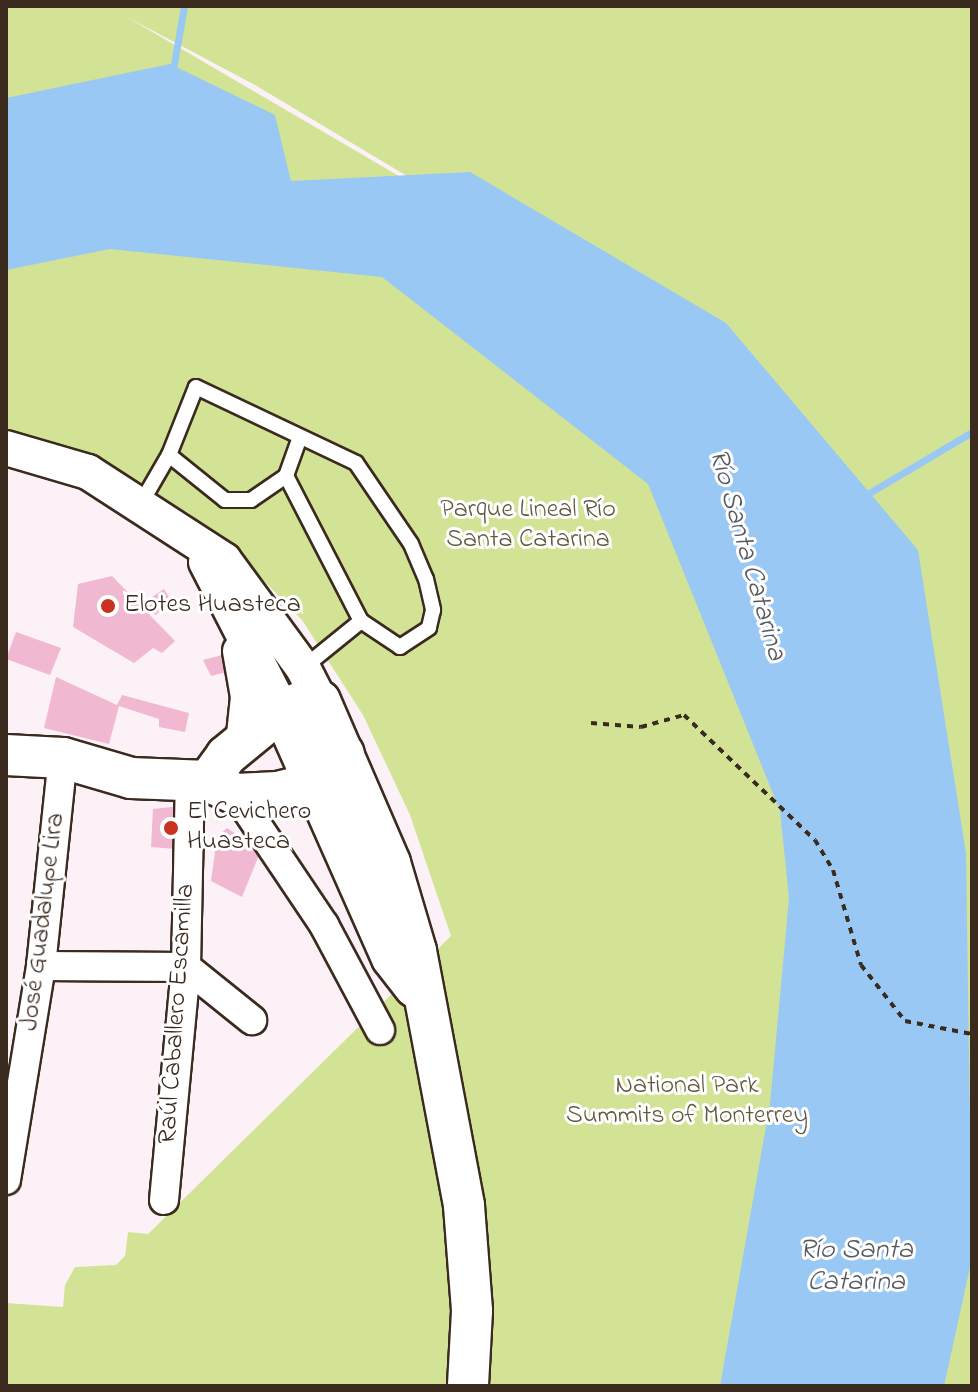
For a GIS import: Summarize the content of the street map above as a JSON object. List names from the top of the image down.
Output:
{
  "streets": {
    "street": ["José Guadalupe Lira", "Raúl Caballero Escamilla"]
  },
  "water": ["Río Santa Catarina"],
  "parks": ["Parque Lineal Río Santa Catarina", "National Park Summits of Monterrey"],
  "places": ["Elotes Huasteca", "El Cevichero Huasteca"]
}
